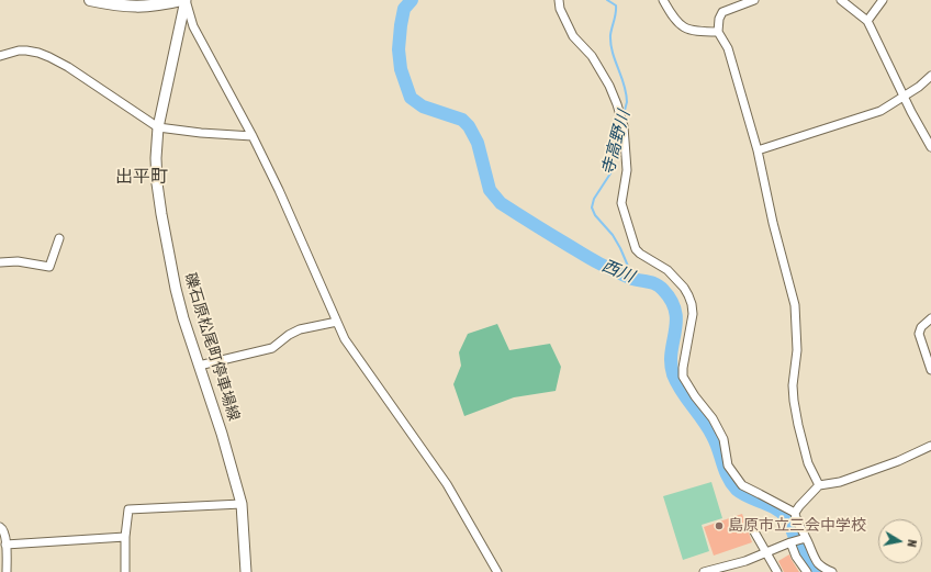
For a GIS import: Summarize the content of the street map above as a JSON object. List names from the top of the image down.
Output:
{
  "streets": {
    "main road": ["礫石原松尾町停車場線"]
  },
  "districts": ["出平町"],
  "water": ["寺高野川", "西川"],
  "places": ["島原市立三会中学校"],
  "north": "right"
}
